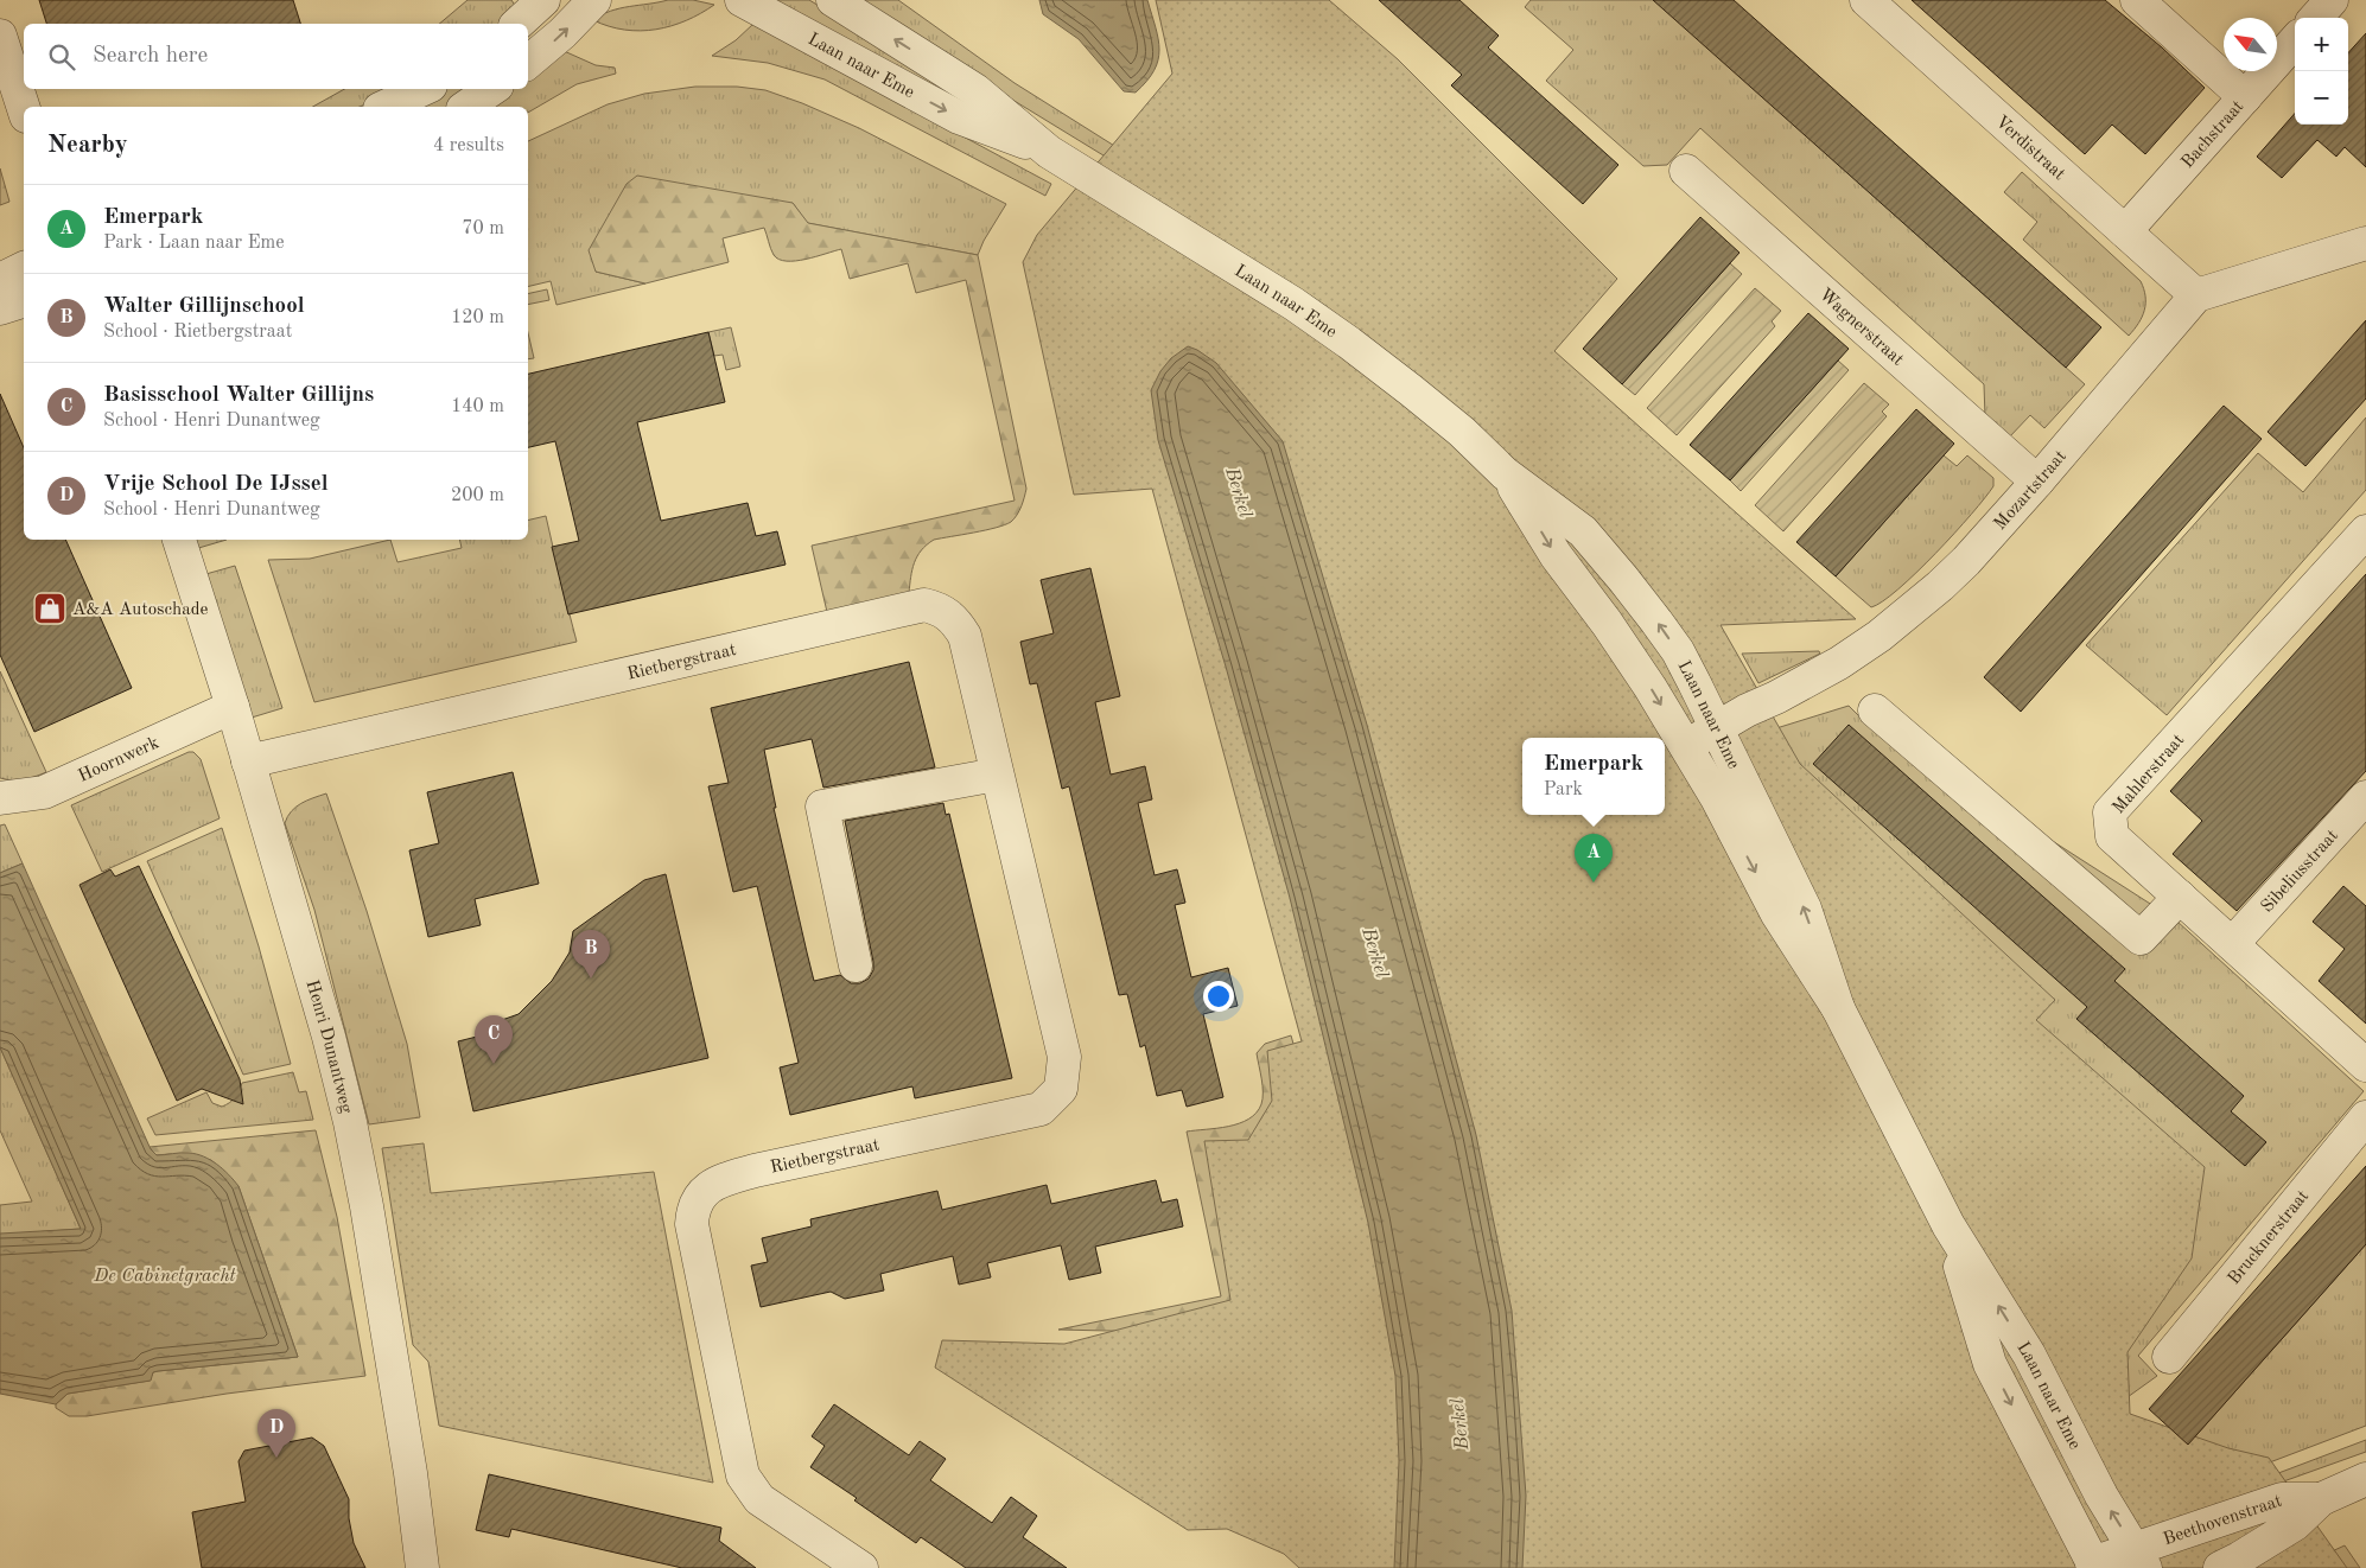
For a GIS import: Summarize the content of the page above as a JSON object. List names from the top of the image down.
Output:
{
  "streets": {
    "street": [
      "Laan naar Eme",
      "Bachstraat",
      "Verdistraat",
      "Wagnerstraat",
      "Mozartstraat",
      "Rietbergstraat",
      "Hoornwerk",
      "Mahlerstraat",
      "Sibeliusstraat",
      "Henri Dunantweg",
      "Brucknerstraat",
      "Beethovenstraat"
    ]
  },
  "crossings": [
    ["Laan naar Eme", "Mozartstraat"],
    ["Laan naar Eme", "Beethovenstraat"],
    ["Bachstraat", "Verdistraat"],
    ["Verdistraat", "Mozartstraat"],
    ["Wagnerstraat", "Mozartstraat"],
    ["Rietbergstraat", "Henri Dunantweg"],
    ["Hoornwerk", "Henri Dunantweg"]
  ],
  "water": ["Berkel", "De Cabinetgracht"],
  "places": {
    "shop": ["A&A Autoschade"]
  },
  "north": "top left",
  "page": {
    "map_buttons": ["+", "−"],
    "search": "Search here",
    "heading": ["Nearby", "4 results"],
    "list": [
      {
        "mark": "A",
        "name": "Emerpark",
        "note": "Park · Laan naar Eme",
        "value": "70 m"
      },
      {
        "mark": "B",
        "name": "Walter Gillijnschool",
        "note": "School · Rietbergstraat",
        "value": "120 m"
      },
      {
        "mark": "C",
        "name": "Basisschool Walter Gillijns",
        "note": "School · Henri Dunantweg",
        "value": "140 m"
      },
      {
        "mark": "D",
        "name": "Vrije School De IJssel",
        "note": "School · Henri Dunantweg",
        "value": "200 m"
      }
    ],
    "popup": ["Emerpark", "Park"],
    "pins": [
      "A",
      "B",
      "C",
      "D"
    ]
  }
}
